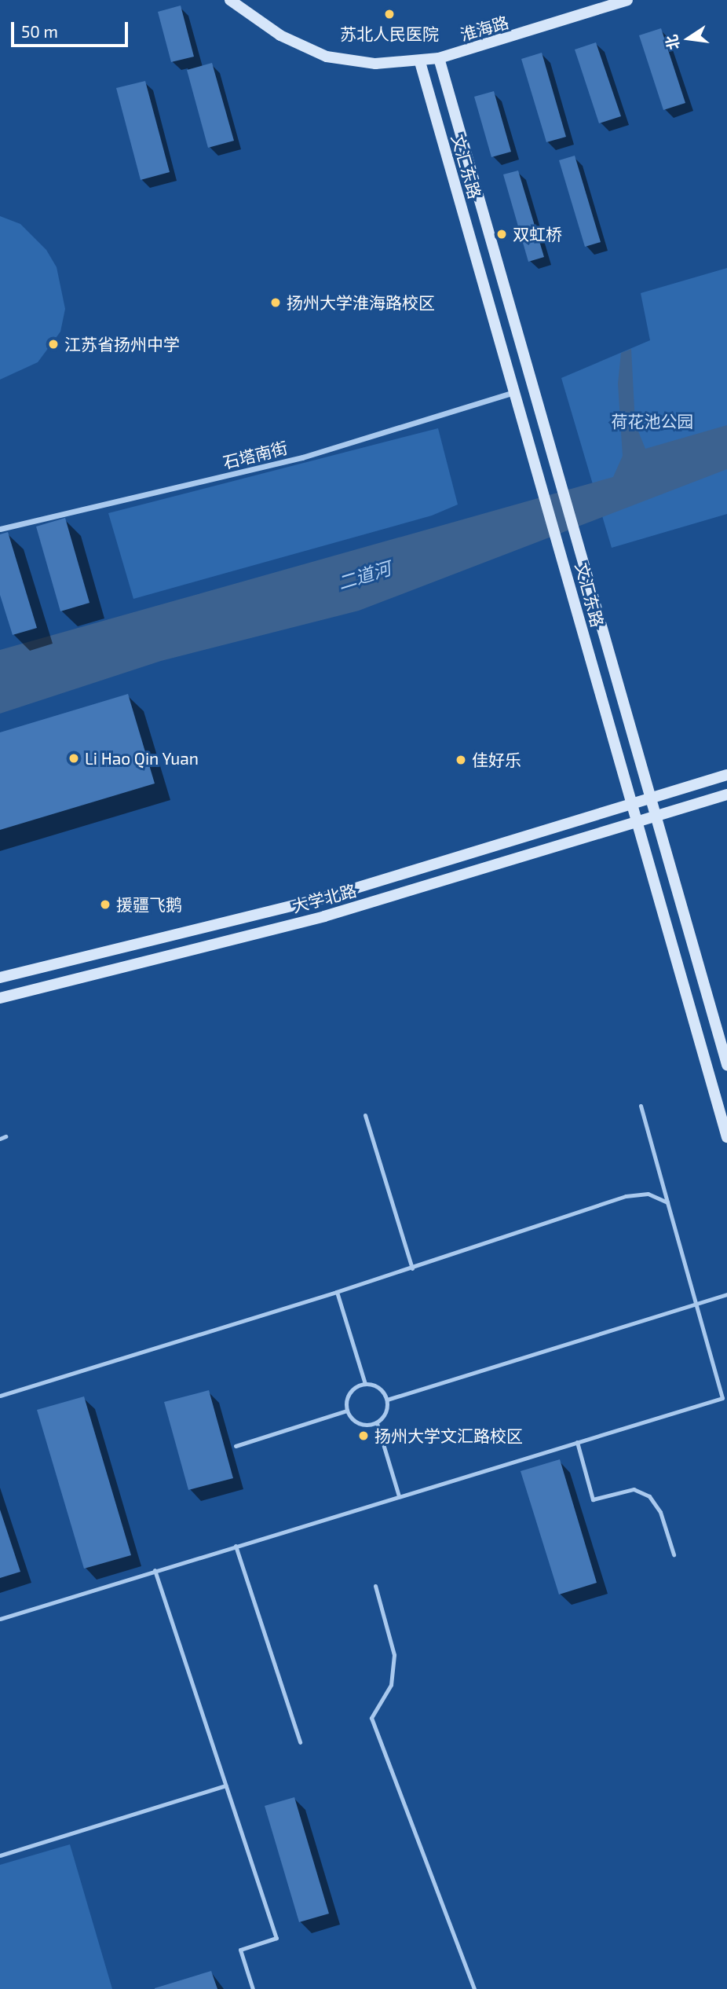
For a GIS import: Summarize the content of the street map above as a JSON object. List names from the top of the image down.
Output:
{
  "streets": {
    "main road": ["淮海路", "文汇东路", "大学北路"],
    "street": ["石塔南街"]
  },
  "crossings": [
    ["淮海路", "文汇东路"],
    ["文汇东路", "石塔南街"],
    ["文汇东路", "大学北路"]
  ],
  "water": ["二道河"],
  "parks": ["荷花池公园"],
  "places": [
    "苏北人民医院",
    "双虹桥",
    "扬州大学淮海路校区",
    "江苏省扬州中学",
    "Li Hao Qin Yuan",
    "佳好乐",
    "援疆飞鹅",
    "扬州大学文汇路校区"
  ],
  "scale_bar": "50 m",
  "north": "left"
}
